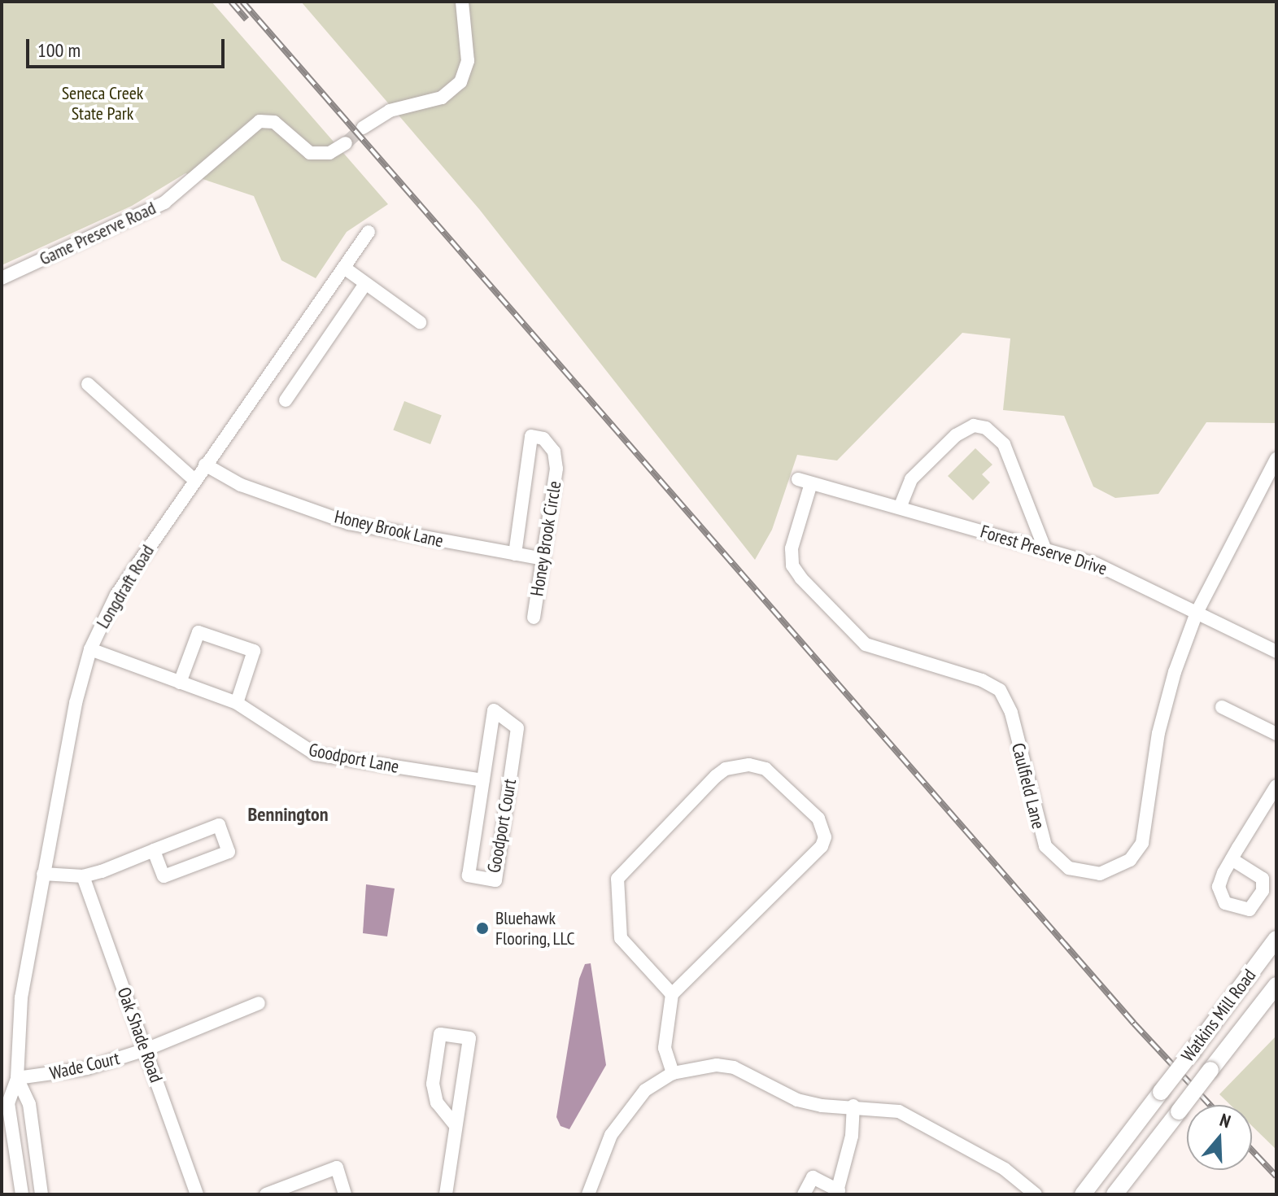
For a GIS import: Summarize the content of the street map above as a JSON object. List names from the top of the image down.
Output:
{
  "streets": {
    "main road": ["Watkins Mill Road"],
    "street": [
      "Game Preserve Road",
      "Honey Brook Lane",
      "Honey Brook Circle",
      "Forest Preserve Drive",
      "Longdraft Road",
      "Goodport Lane",
      "Caulfield Lane",
      "Goodport Court",
      "Oak Shade Road",
      "Wade Court"
    ]
  },
  "crossings": [
    ["Honey Brook Lane", "Honey Brook Circle"],
    ["Honey Brook Lane", "Longdraft Road"],
    ["Forest Preserve Drive", "Caulfield Lane"],
    ["Longdraft Road", "Goodport Lane"],
    ["Longdraft Road", "Wade Court"],
    ["Goodport Lane", "Goodport Court"],
    ["Oak Shade Road", "Wade Court"]
  ],
  "districts": ["Bennington"],
  "parks": ["Seneca Creek State Park"],
  "places": ["Bluehawk Flooring, LLC"],
  "scale_bar": "100 m",
  "north": "top"
}
